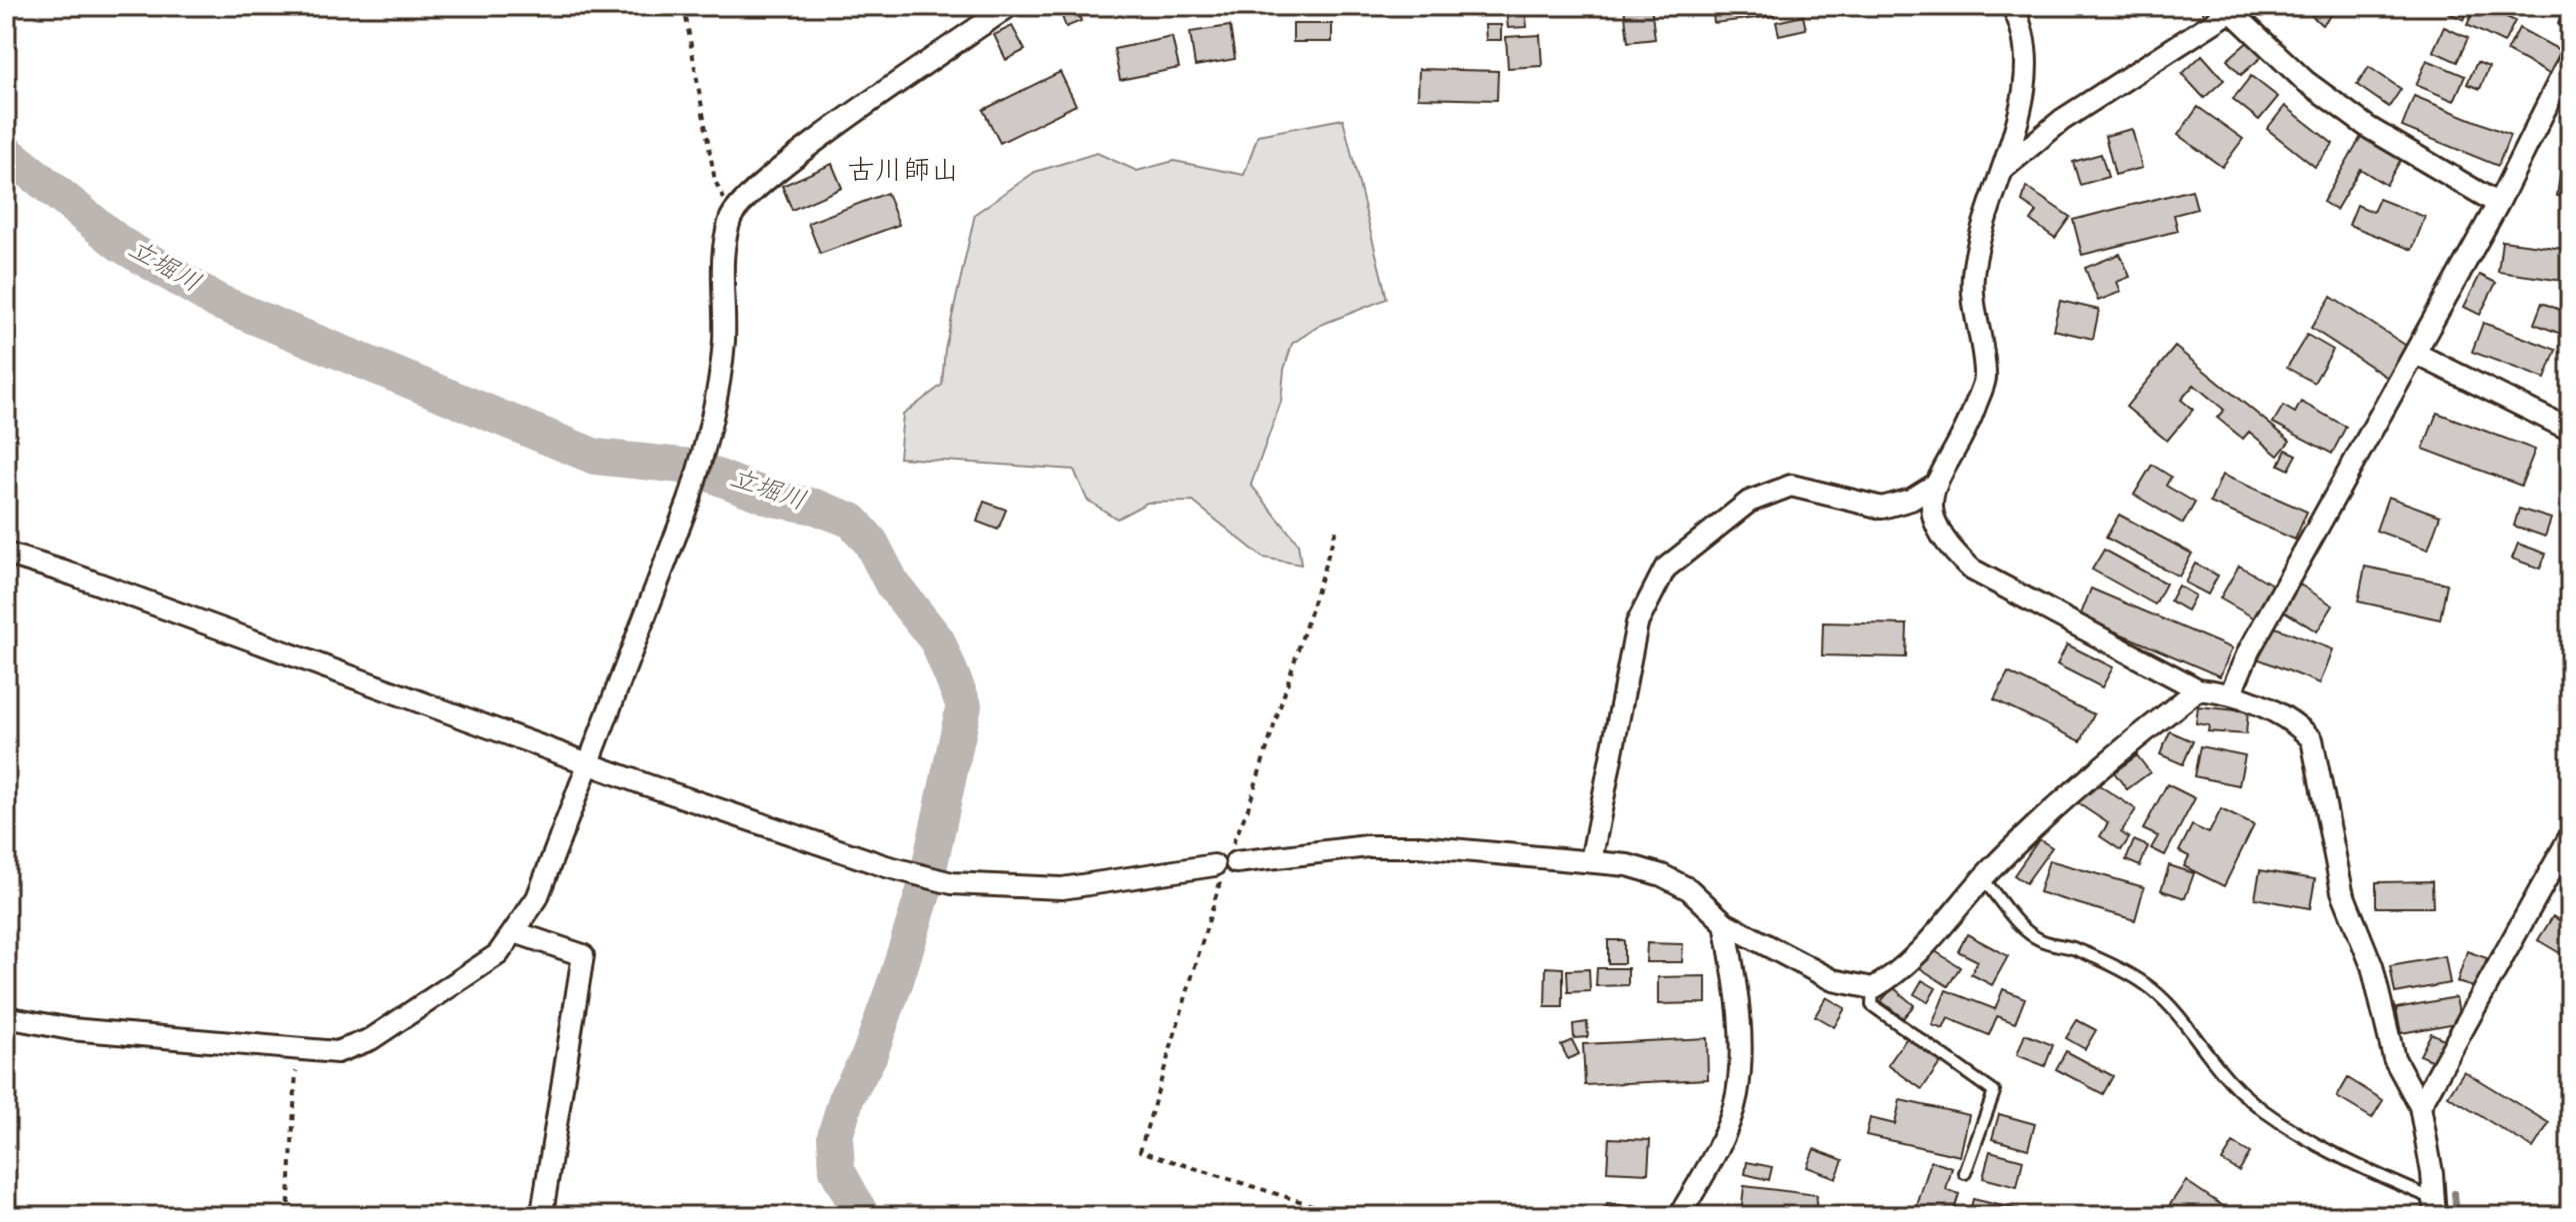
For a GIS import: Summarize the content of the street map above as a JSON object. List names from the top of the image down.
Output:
{
  "districts": ["古川師山"],
  "water": ["立堀川"]
}
